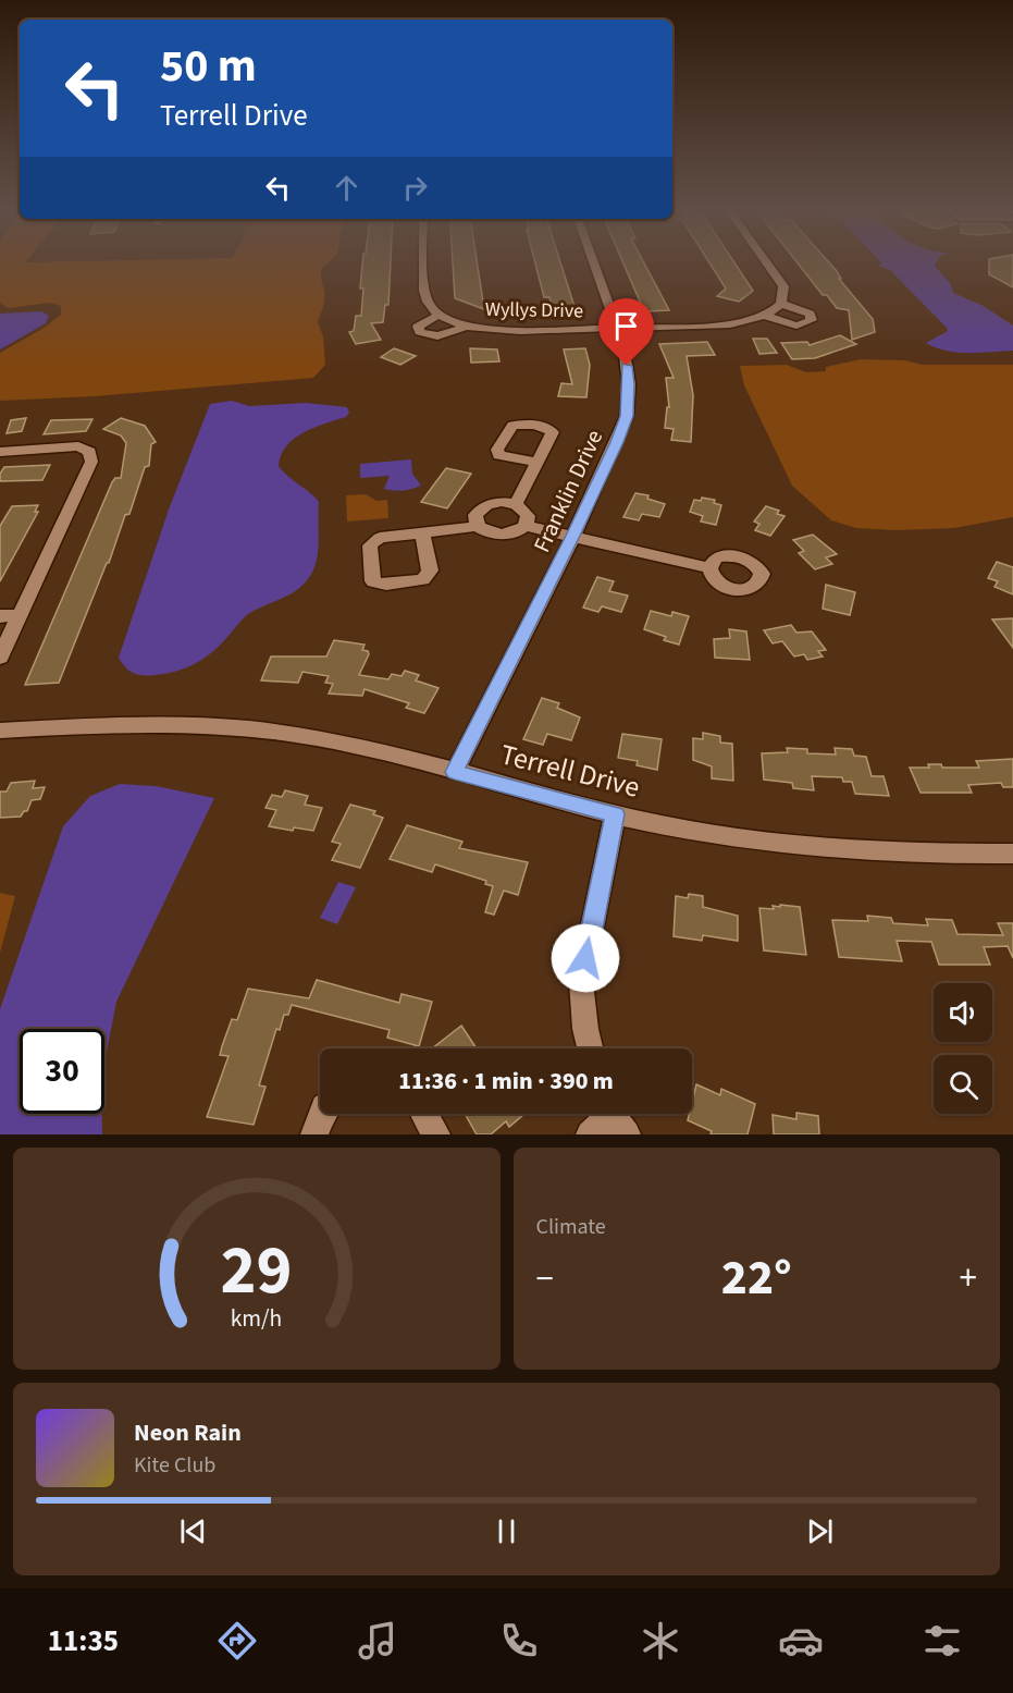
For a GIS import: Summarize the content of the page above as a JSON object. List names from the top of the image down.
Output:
{
  "streets": {
    "street": ["Wyllys Drive", "Franklin Drive", "Terrell Drive"]
  },
  "crossings": [
    ["Wyllys Drive", "Franklin Drive"],
    ["Franklin Drive", "Terrell Drive"]
  ],
  "page": {
    "turn": ["50 m", "Terrell Drive"],
    "limit": "30",
    "trip": "11:36 · 1 min · 390 m",
    "tile": "Climate",
    "heat": ["−", "22°", "+"],
    "song": ["Neon Rain", "Kite Club"],
    "tabs": "11:35",
    "gauge": ["29", "km/h"]
  }
}
